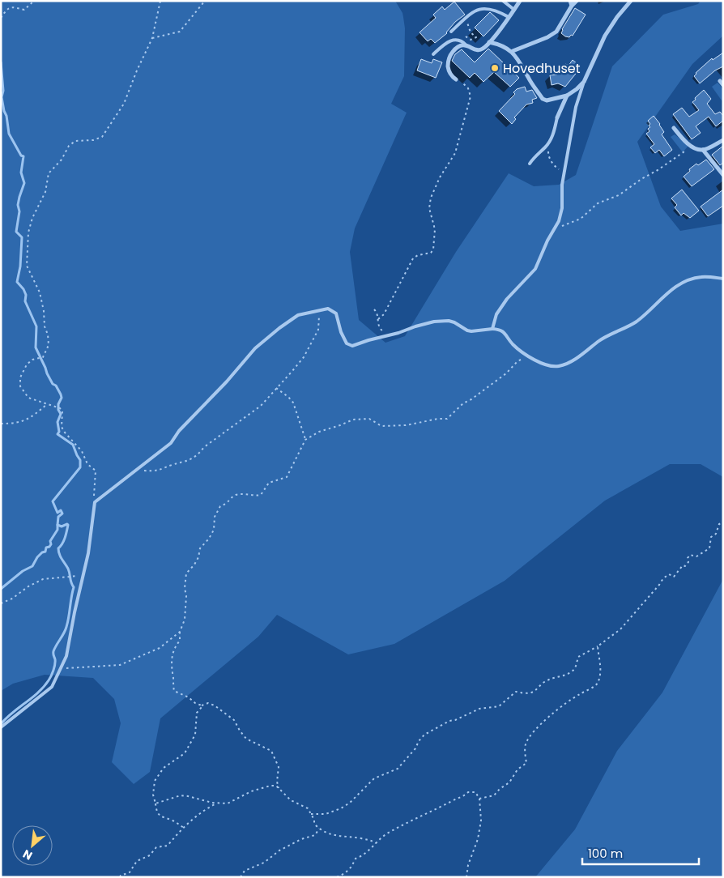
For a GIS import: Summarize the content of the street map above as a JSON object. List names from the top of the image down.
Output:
{
  "places": ["Hovedhuset"],
  "scale_bar": "100 m",
  "north": "bottom left"
}
